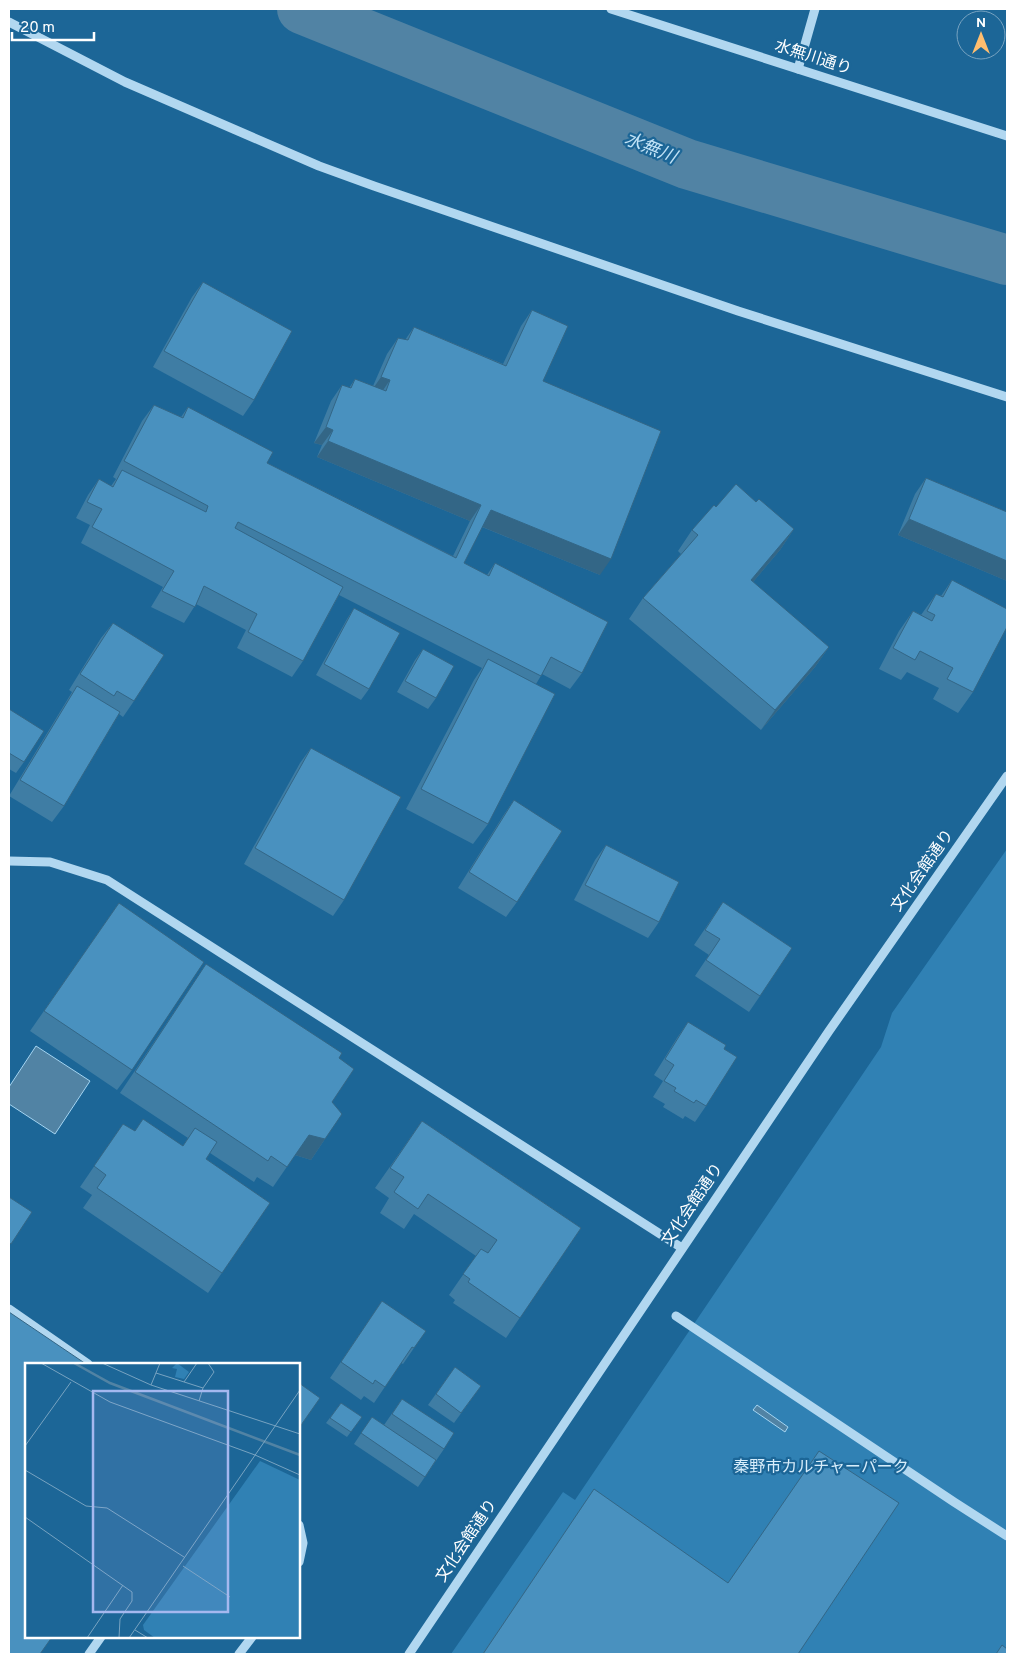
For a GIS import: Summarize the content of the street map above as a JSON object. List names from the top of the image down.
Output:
{
  "streets": {
    "street": ["水無川通り", "文化会館通り"]
  },
  "water": ["水無川"],
  "parks": ["秦野市カルチャーパーク"],
  "scale_bar": "20 m",
  "north": "top"
}
